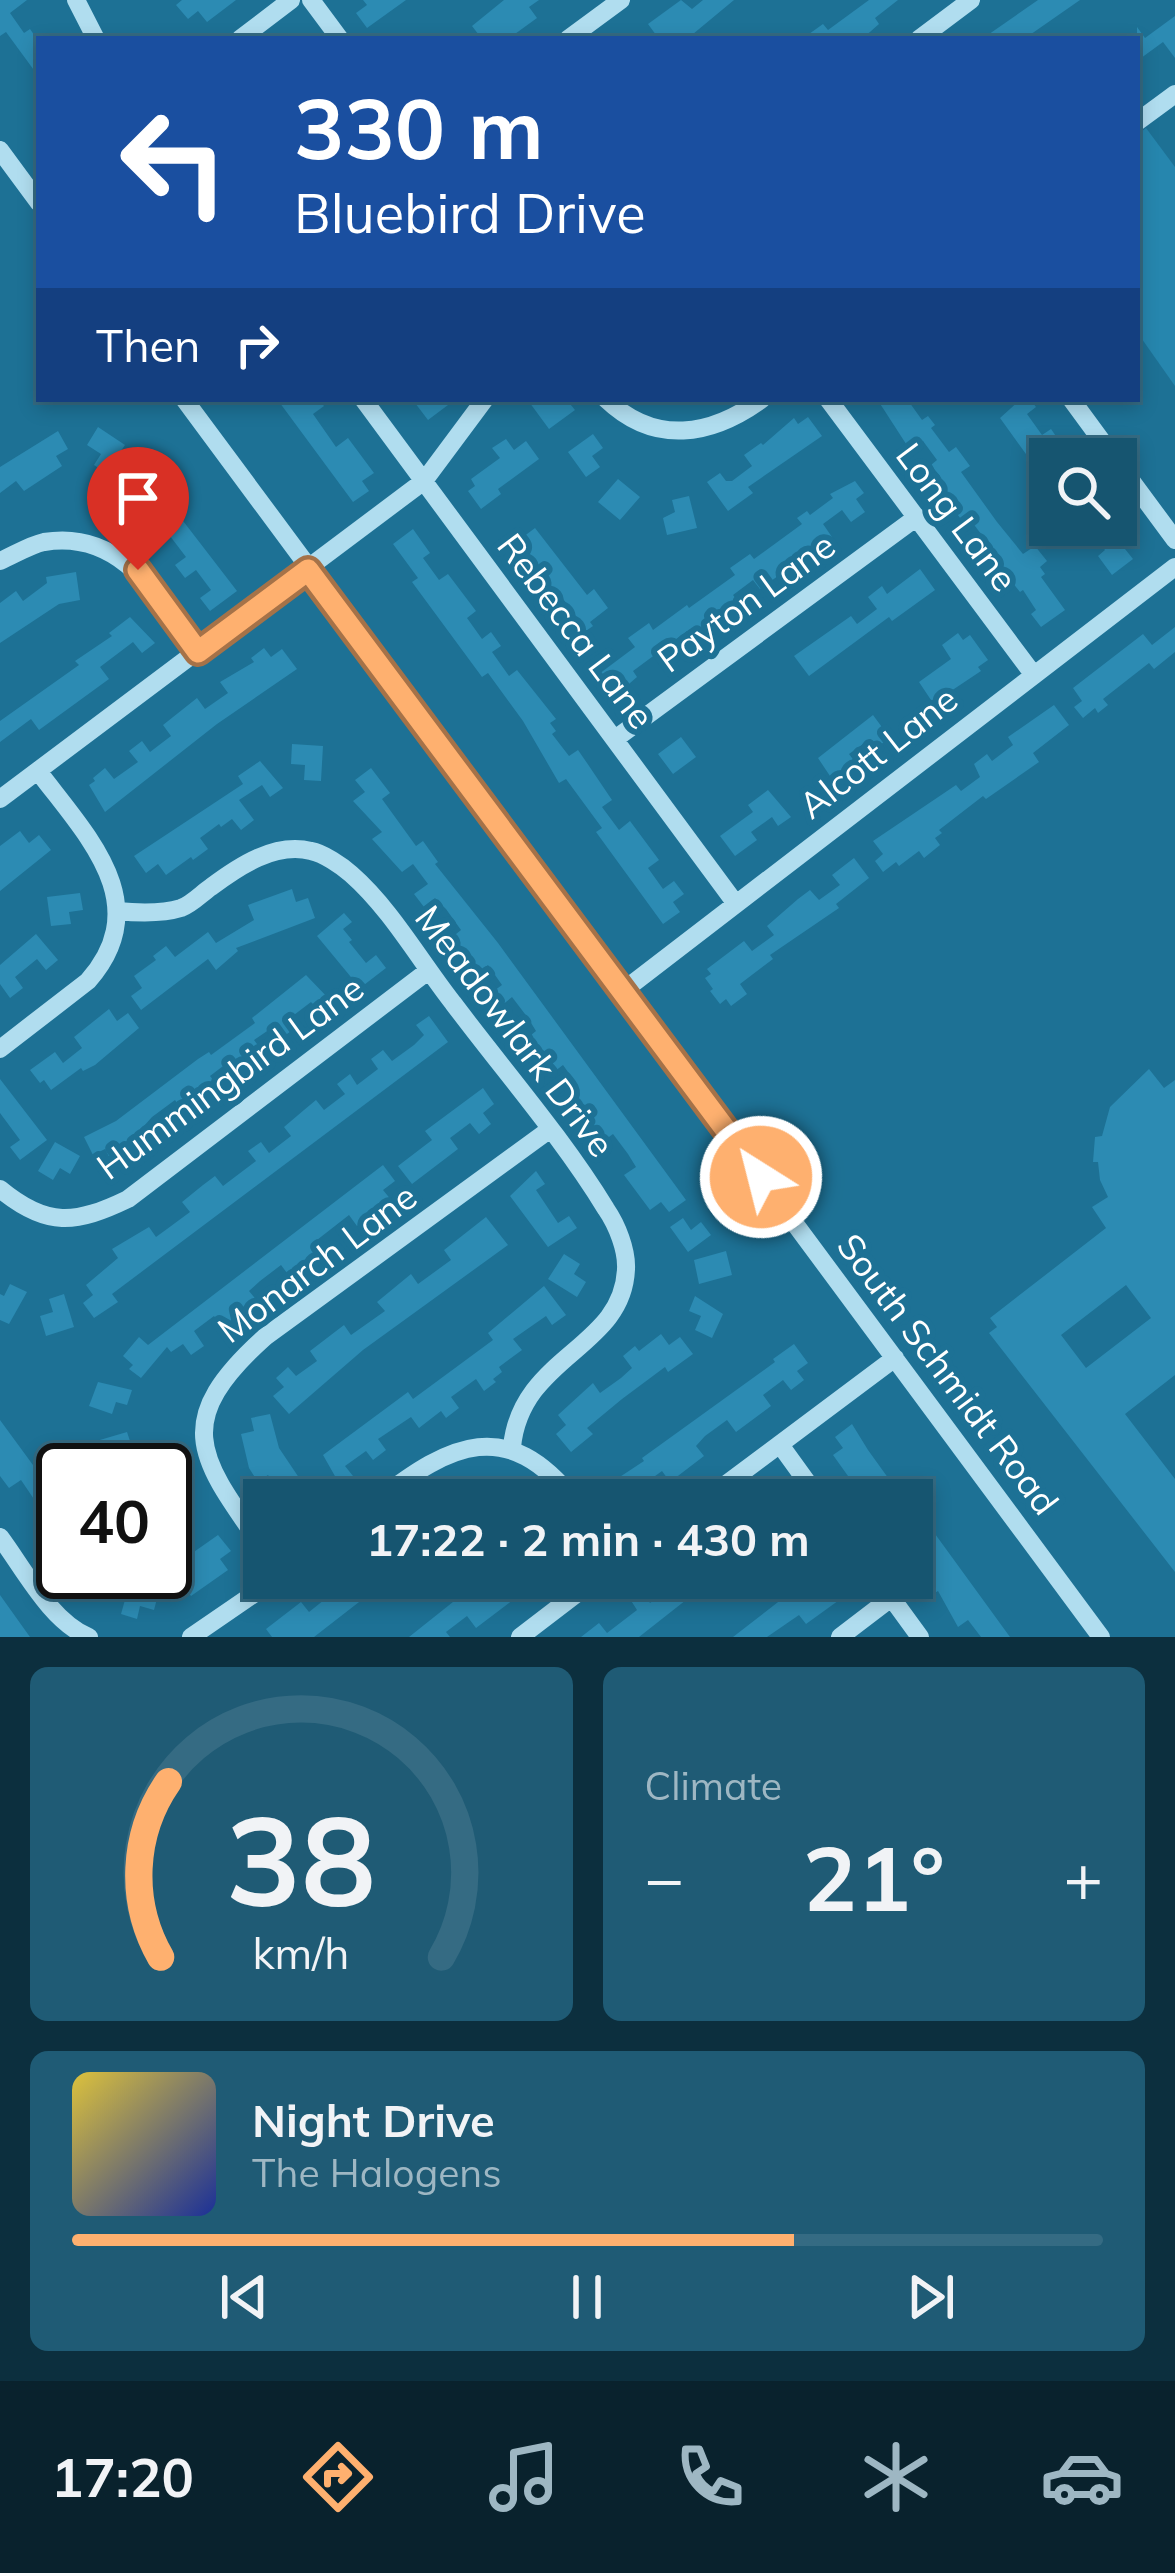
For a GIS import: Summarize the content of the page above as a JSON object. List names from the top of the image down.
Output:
{
  "streets": {
    "street": [
      "Long Lane",
      "Payton Lane",
      "Rebecca Lane",
      "Alcott Lane",
      "Meadowlark Drive",
      "Hummingbird Lane",
      "Monarch Lane",
      "South Schmidt Road"
    ]
  },
  "crossings": [
    ["Long Lane", "Payton Lane"],
    ["Long Lane", "Alcott Lane"],
    ["Payton Lane", "Rebecca Lane"],
    ["Rebecca Lane", "Alcott Lane"],
    ["Alcott Lane", "South Schmidt Road"],
    ["Meadowlark Drive", "Hummingbird Lane"],
    ["Meadowlark Drive", "Monarch Lane"]
  ],
  "page": {
    "turn": ["330 m", "Bluebird Drive"],
    "then": "Then",
    "limit": "40",
    "trip": "17:22 · 2 min · 430 m",
    "tile": "Climate",
    "heat": ["−", "21°", "+"],
    "song": ["Night Drive", "The Halogens"],
    "tabs": "17:20",
    "gauge": ["38", "km/h"]
  }
}
